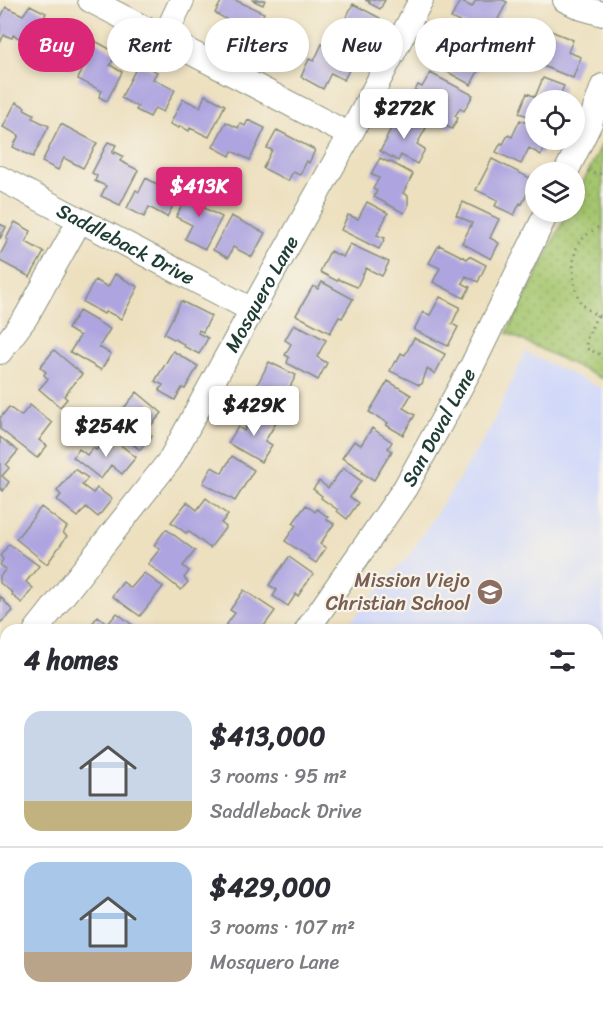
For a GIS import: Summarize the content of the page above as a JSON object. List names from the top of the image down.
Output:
{
  "streets": {
    "street": ["Saddleback Drive", "Mosquero Lane", "San Doval Lane"]
  },
  "crossings": [
    ["Saddleback Drive", "Mosquero Lane"]
  ],
  "places": {
    "school or university": ["Mission Viejo Christian School"]
  },
  "page": {
    "chip": [
      "Buy",
      "Rent",
      "Filters",
      "New",
      "Apartment"
    ],
    "price": [
      "$272K",
      "$413K",
      "$429K",
      "$254K"
    ],
    "heading": "4 homes",
    "list": [
      {
        "name": "$413,000",
        "note": "3 rooms · 95 m² · Saddleback Drive"
      },
      {
        "name": "$429,000",
        "note": "3 rooms · 107 m² · Mosquero Lane"
      }
    ]
  }
}
